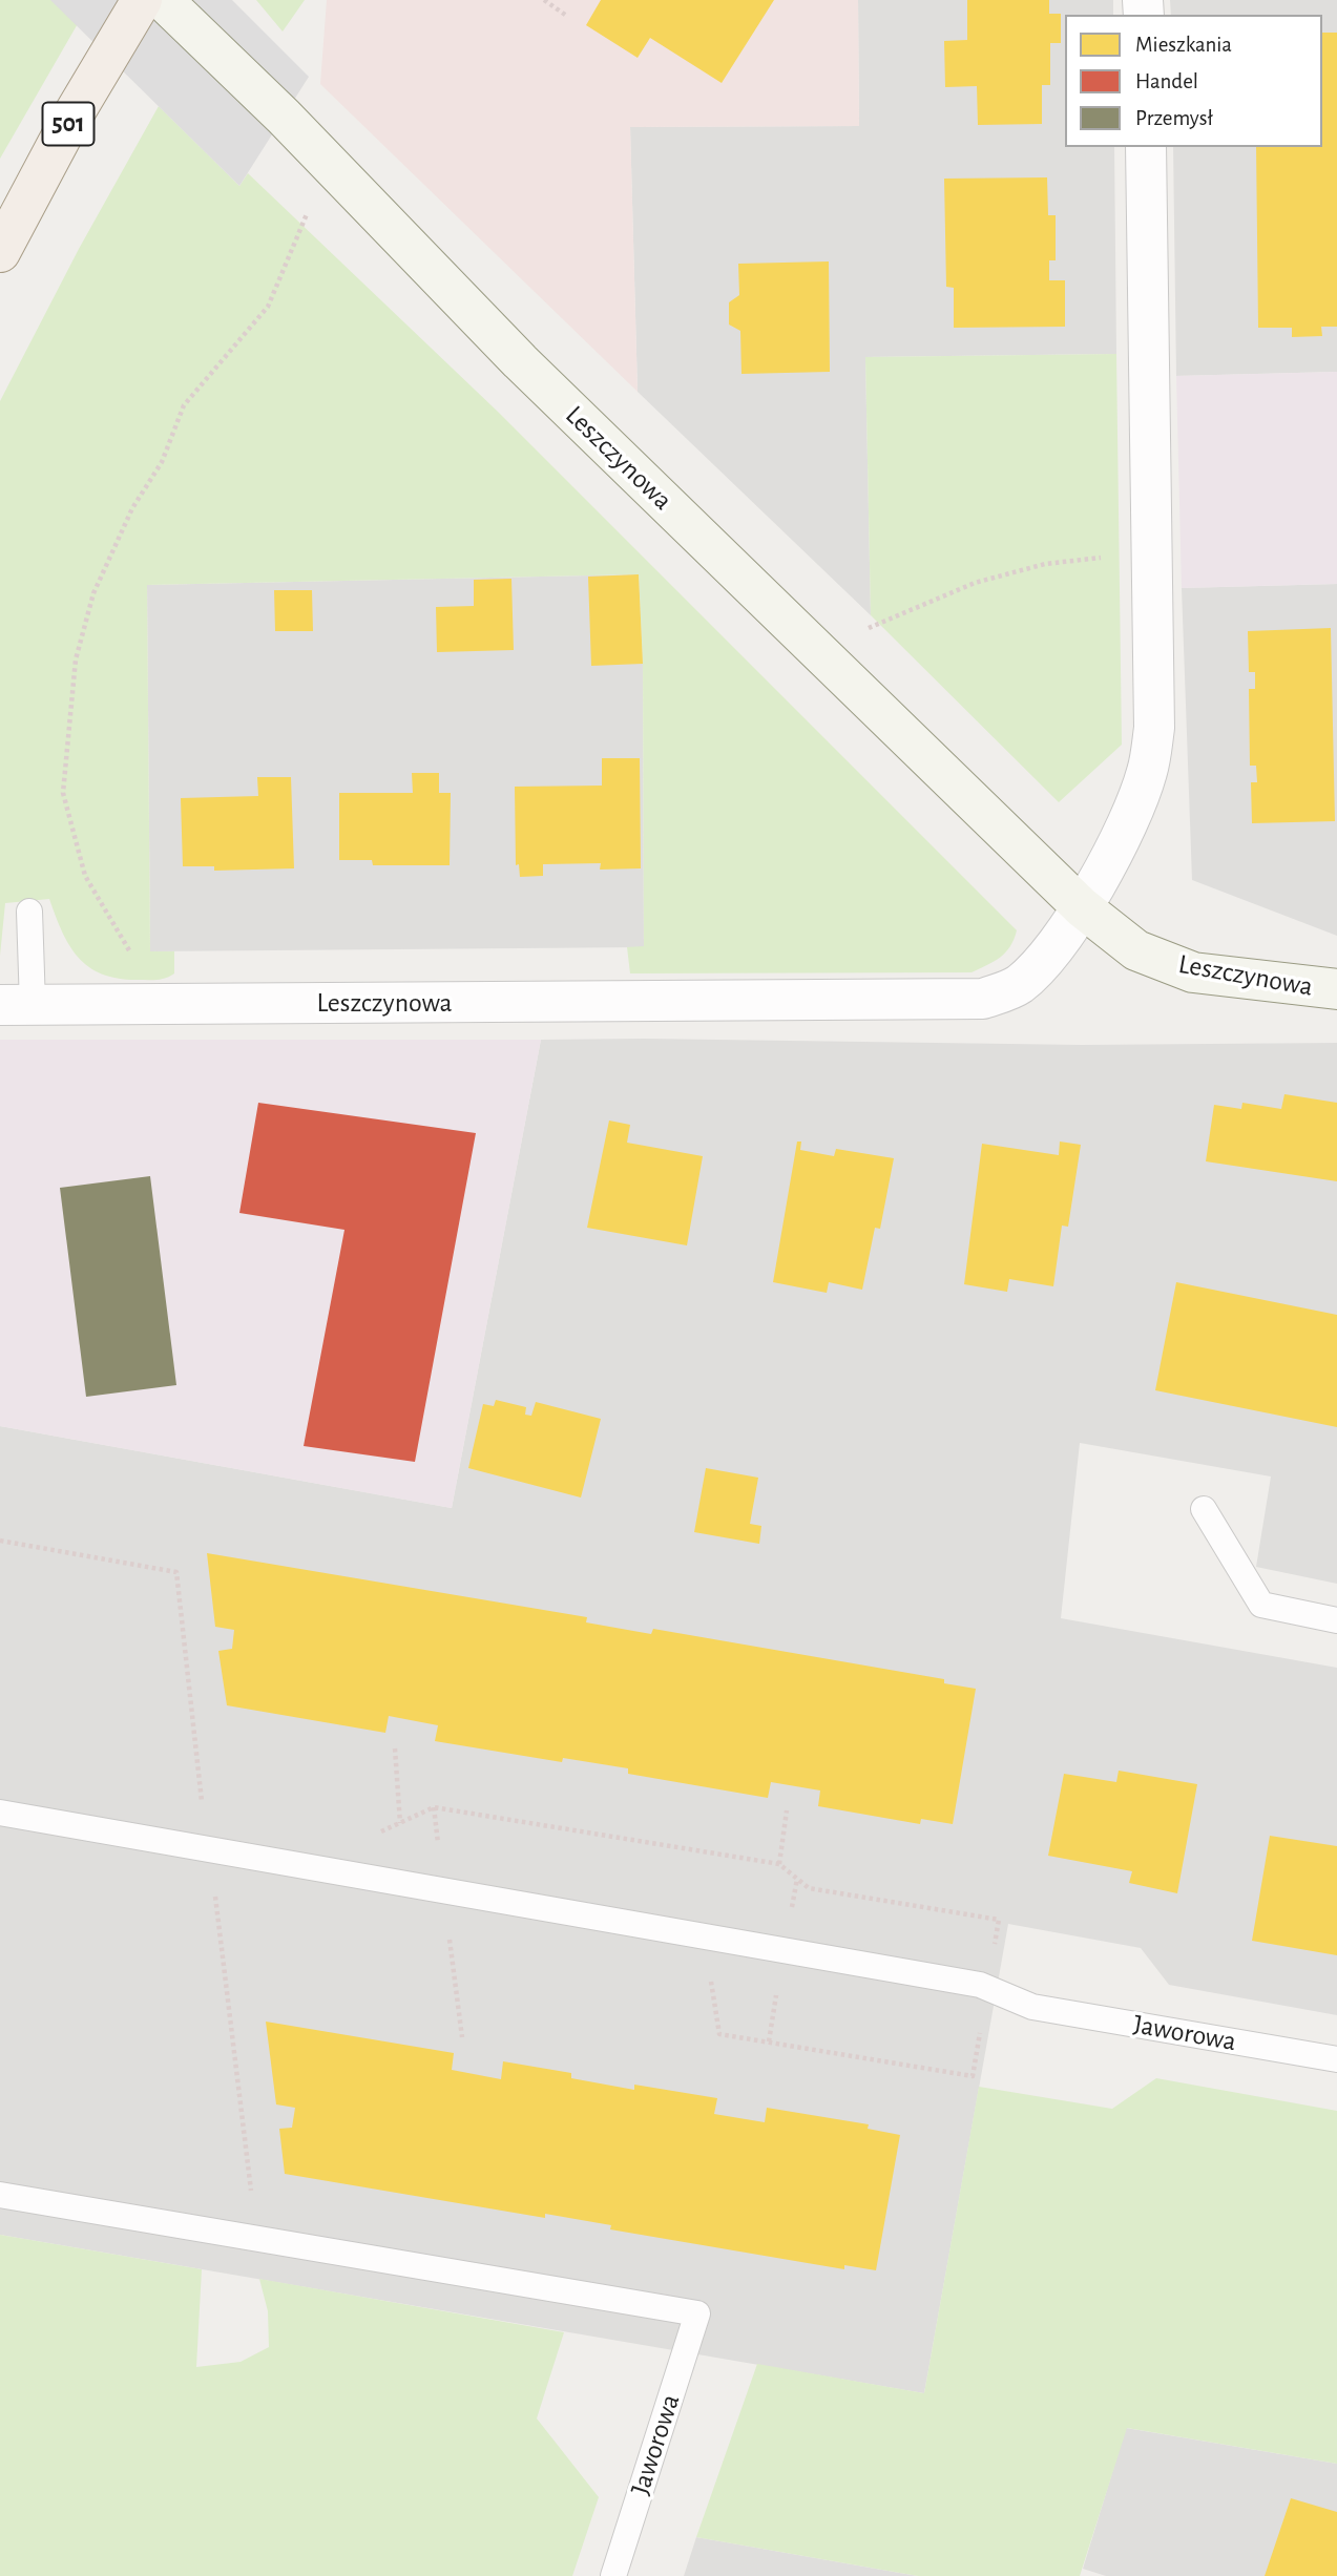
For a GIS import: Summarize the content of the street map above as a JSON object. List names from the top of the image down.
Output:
{
  "streets": {
    "main road": ["501"],
    "street": ["Leszczynowa"],
    "lane": ["Jaworowa"]
  },
  "legend": ["Mieszkania", "Handel", "Przemysł"]
}
